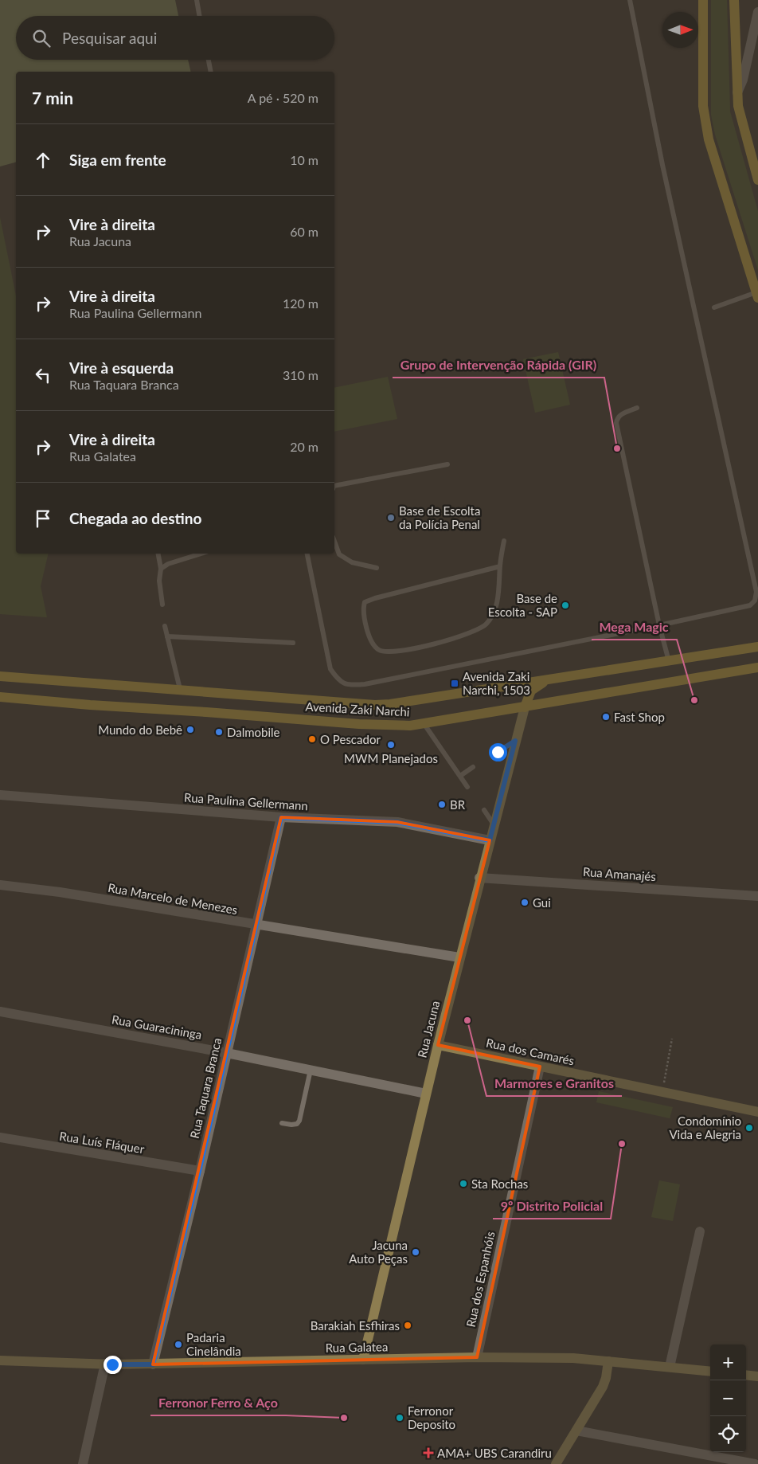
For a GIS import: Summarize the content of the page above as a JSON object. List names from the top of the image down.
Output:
{
  "streets": {
    "main road": [
      "Avenida Zaki Narchi",
      "Rua Jacuna",
      "Rua dos Camarés",
      "Rua Galatea"
    ],
    "street": [
      "Rua Paulina Gellermann",
      "Rua Amanajés",
      "Rua Marcelo de Menezes",
      "Rua Guaracininga",
      "Rua Taquara Branca",
      "Rua Luís Fláquer",
      "Rua dos Espanhóis"
    ]
  },
  "crossings": [
    ["Avenida Zaki Narchi", "Rua Jacuna"],
    ["Rua Paulina Gellermann", "Rua Jacuna"],
    ["Rua Paulina Gellermann", "Rua Taquara Branca"],
    ["Rua Amanajés", "Rua Jacuna"],
    ["Rua Marcelo de Menezes", "Rua Jacuna"],
    ["Rua Marcelo de Menezes", "Rua Taquara Branca"],
    ["Rua Guaracininga", "Rua Jacuna"],
    ["Rua Guaracininga", "Rua Taquara Branca"],
    ["Rua Jacuna", "Rua dos Camarés"],
    ["Rua Jacuna", "Rua Galatea"],
    ["Rua dos Camarés", "Rua dos Espanhóis"],
    ["Rua Taquara Branca", "Rua Luís Fláquer"],
    ["Rua Taquara Branca", "Rua Galatea"],
    ["Rua dos Espanhóis", "Rua Galatea"]
  ],
  "places": {
    "other": [
      "Grupo de Intervenção Rápida (GIR)",
      "Base de Escolta da Polícia Penal",
      "Base de Escolta - SAP",
      "Mega Magic",
      "Fast Shop",
      "Mundo do Bebê",
      "Dalmobile",
      "O Pescador",
      "MWM Planejados",
      "BR",
      "Gui",
      "Marmores e Granitos",
      "Condomínio Vida e Alegria",
      "9º Distrito Policial",
      "Sta Rochas",
      "Jacuna Auto Peças",
      "Barakiah Esfhiras",
      "Padaria Cinelândia",
      "Ferronor Ferro & Aço",
      "Ferronor Deposito"
    ],
    "transit": ["Avenida Zaki Narchi, 1503"],
    "health": ["AMA+ UBS Carandiru"]
  },
  "north": "right",
  "page": {
    "search": "Pesquisar aqui",
    "heading": ["7 min", "A pé · 520 m"],
    "list": [
      ["Siga em frente", "10 m"],
      ["Vire à direita", "Rua Jacuna", "60 m"],
      ["Vire à direita", "Rua Paulina Gellermann", "120 m"],
      ["Vire à esquerda", "Rua Taquara Branca", "310 m"],
      ["Vire à direita", "Rua Galatea", "20 m"],
      "Chegada ao destino"
    ],
    "map_buttons": ["+", "−"]
  }
}
